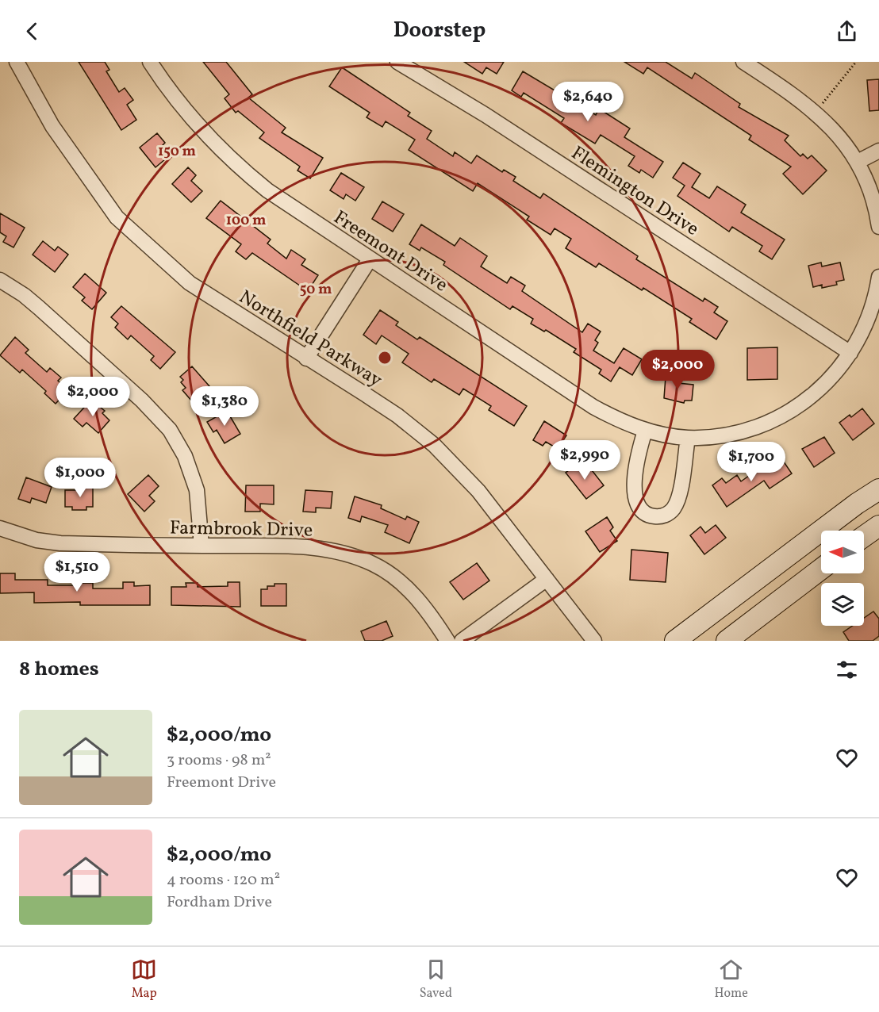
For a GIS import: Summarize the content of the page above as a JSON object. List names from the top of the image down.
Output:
{
  "streets": {
    "street": [
      "Flemington Drive",
      "Freemont Drive",
      "Northfield Parkway",
      "Farmbrook Drive"
    ]
  },
  "crossings": [
    ["Flemington Drive", "Freemont Drive"]
  ],
  "north": "left",
  "page": {
    "header": "Doorstep",
    "price": [
      "$2,640",
      "$2,000",
      "$2,000",
      "$1,380",
      "$2,990",
      "$1,700",
      "$1,000",
      "$1,510"
    ],
    "heading": "8 homes",
    "list": [
      {
        "name": "$2,000/mo",
        "note": "3 rooms · 98 m² · Freemont Drive"
      },
      {
        "name": "$2,000/mo",
        "note": "4 rooms · 120 m² · Fordham Drive"
      }
    ],
    "tabs": ["Map", "Saved", "Home"]
  },
  "rings": ["150 m", "100 m", "50 m"]
}
